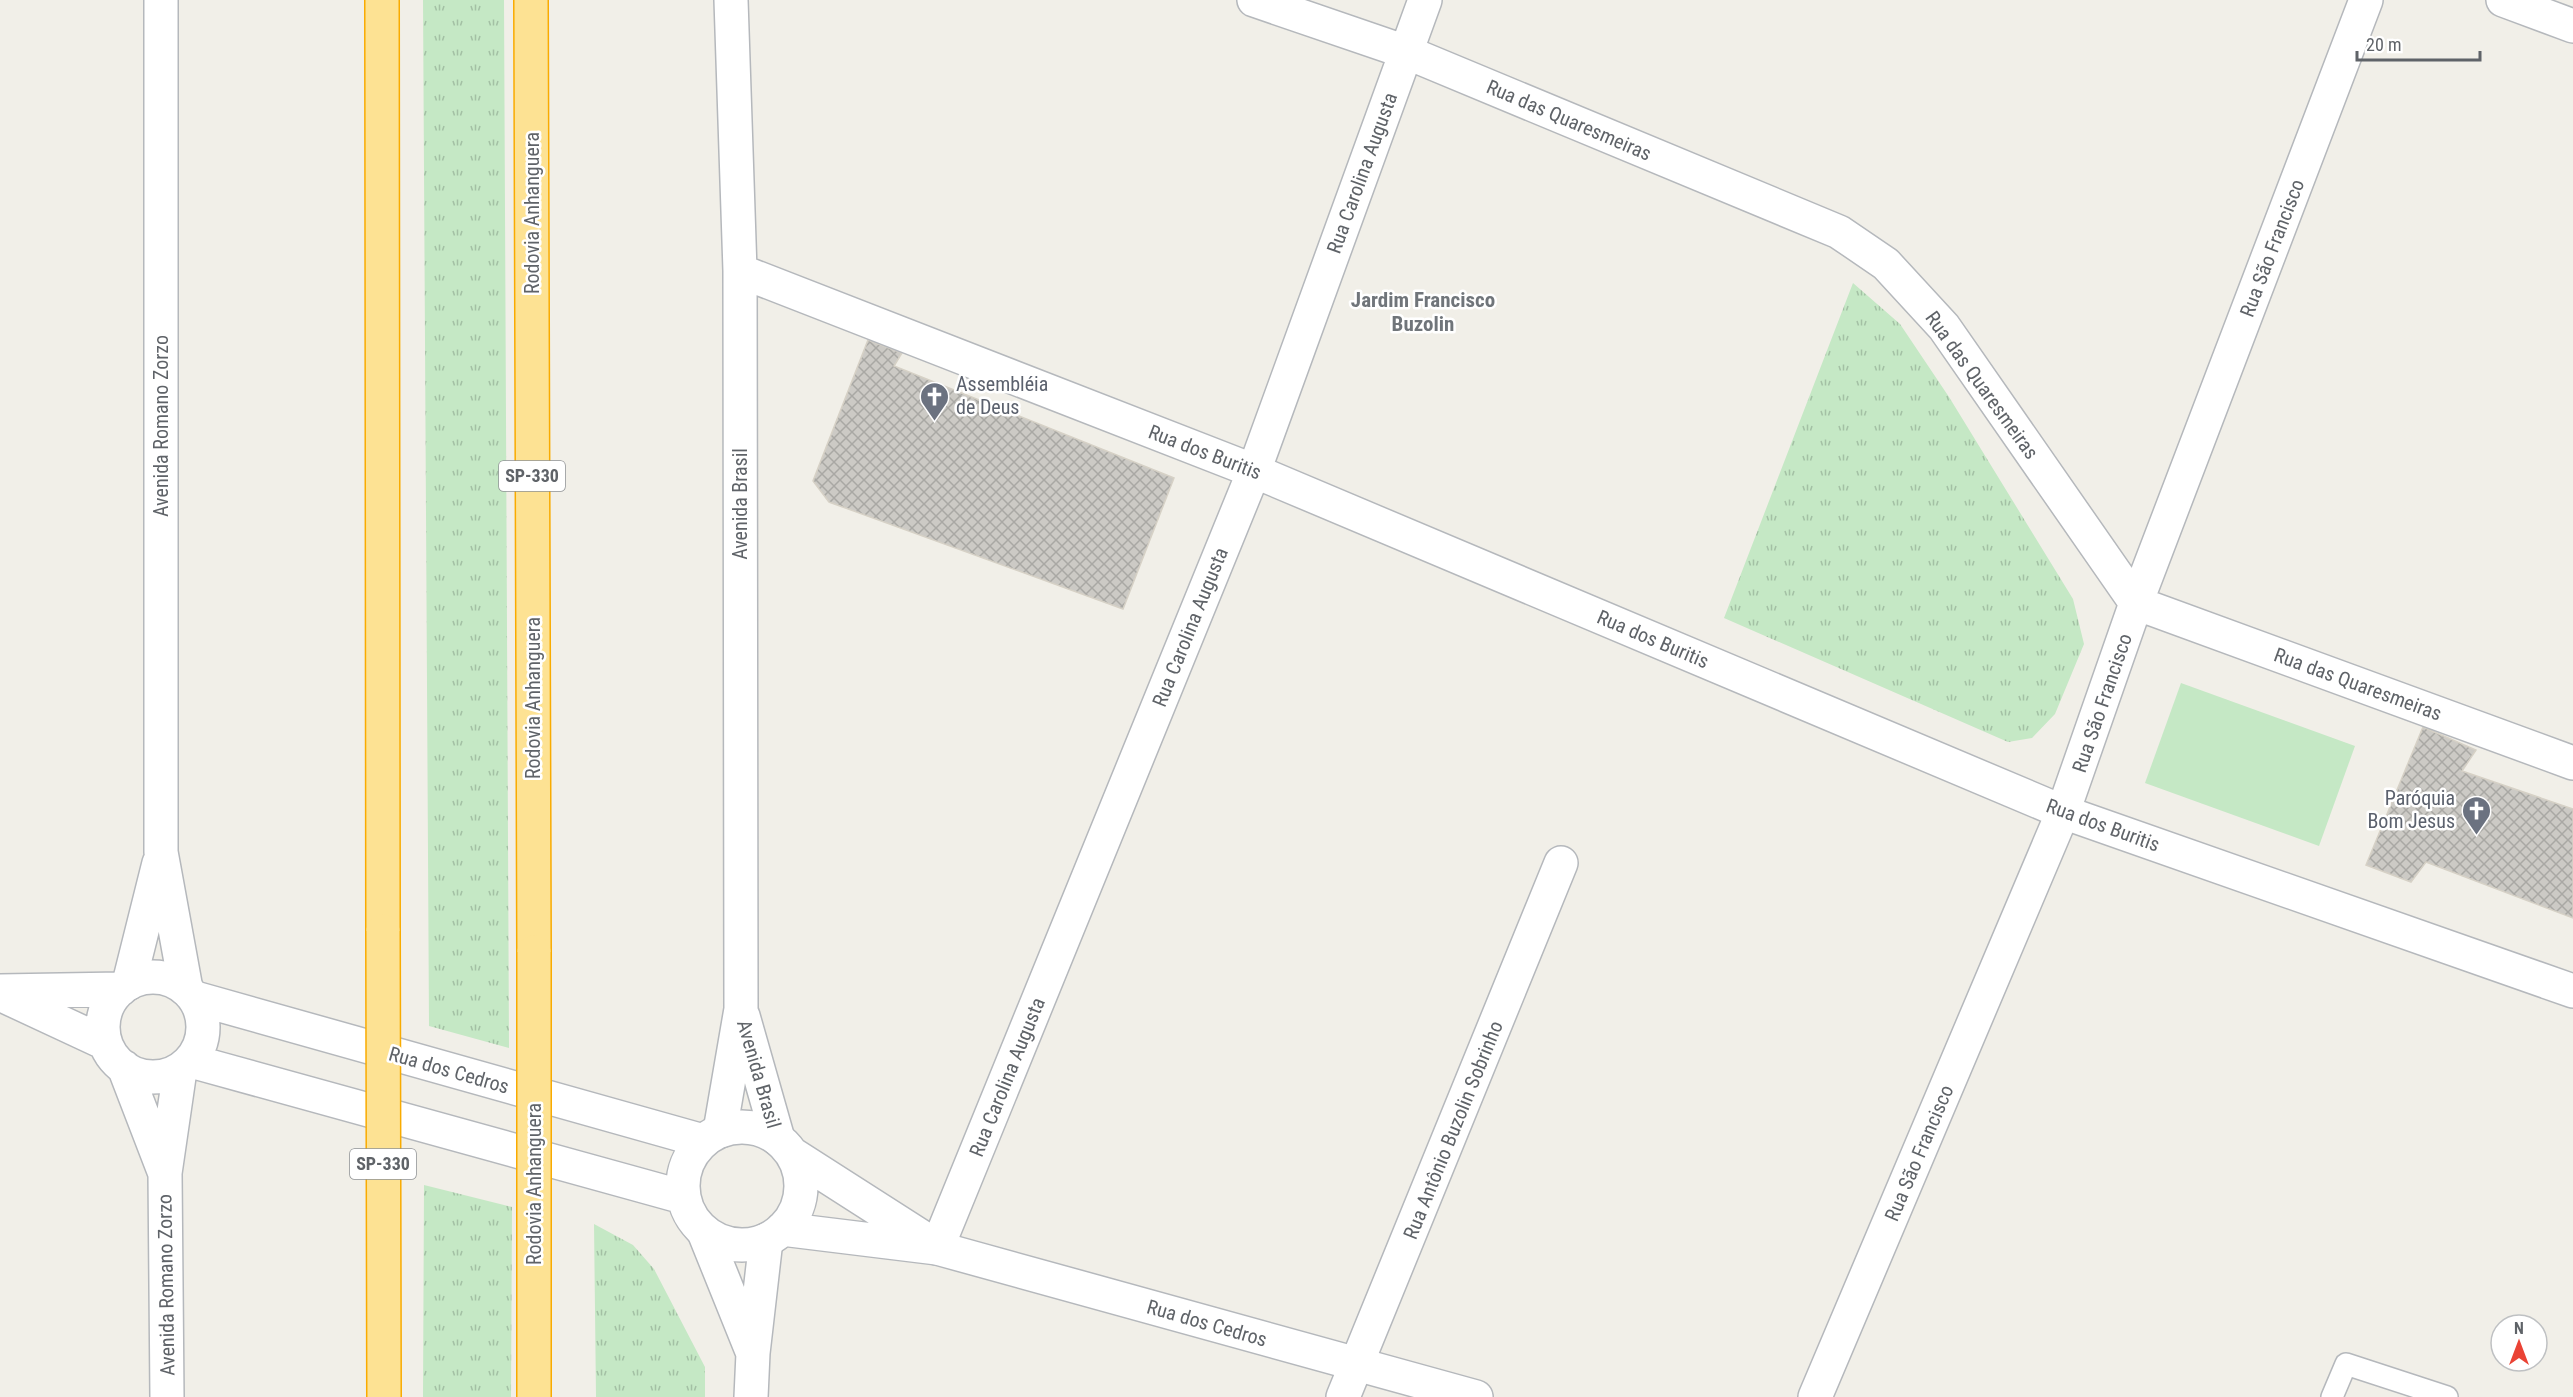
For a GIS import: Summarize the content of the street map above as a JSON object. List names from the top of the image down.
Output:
{
  "streets": {
    "highway": ["Rodovia Anhanguera", "SP-330"],
    "street": [
      "Rua das Quaresmeiras",
      "Rua Carolina Augusta",
      "Rua São Francisco",
      "Avenida Romano Zorzo",
      "Rua dos Buritis",
      "Avenida Brasil",
      "Rua dos Cedros",
      "Rua Antônio Buzolin Sobrinho"
    ]
  },
  "crossings": [
    ["Rua das Quaresmeiras", "Rua Carolina Augusta"],
    ["Rua das Quaresmeiras", "Rua São Francisco"],
    ["Rua Carolina Augusta", "Rua dos Buritis"],
    ["Rua Carolina Augusta", "Rua dos Cedros"],
    ["Rua São Francisco", "Rua dos Buritis"],
    ["Avenida Romano Zorzo", "Rua dos Cedros"],
    ["Rua dos Buritis", "Avenida Brasil"],
    ["Avenida Brasil", "Rua dos Cedros"],
    ["Rua dos Cedros", "Rua Antônio Buzolin Sobrinho"]
  ],
  "districts": ["Jardim Francisco Buzolin"],
  "places": {
    "church": ["Assembléia de Deus", "Paróquia Bom Jesus"]
  },
  "scale_bar": "20 m",
  "north": "top"
}
